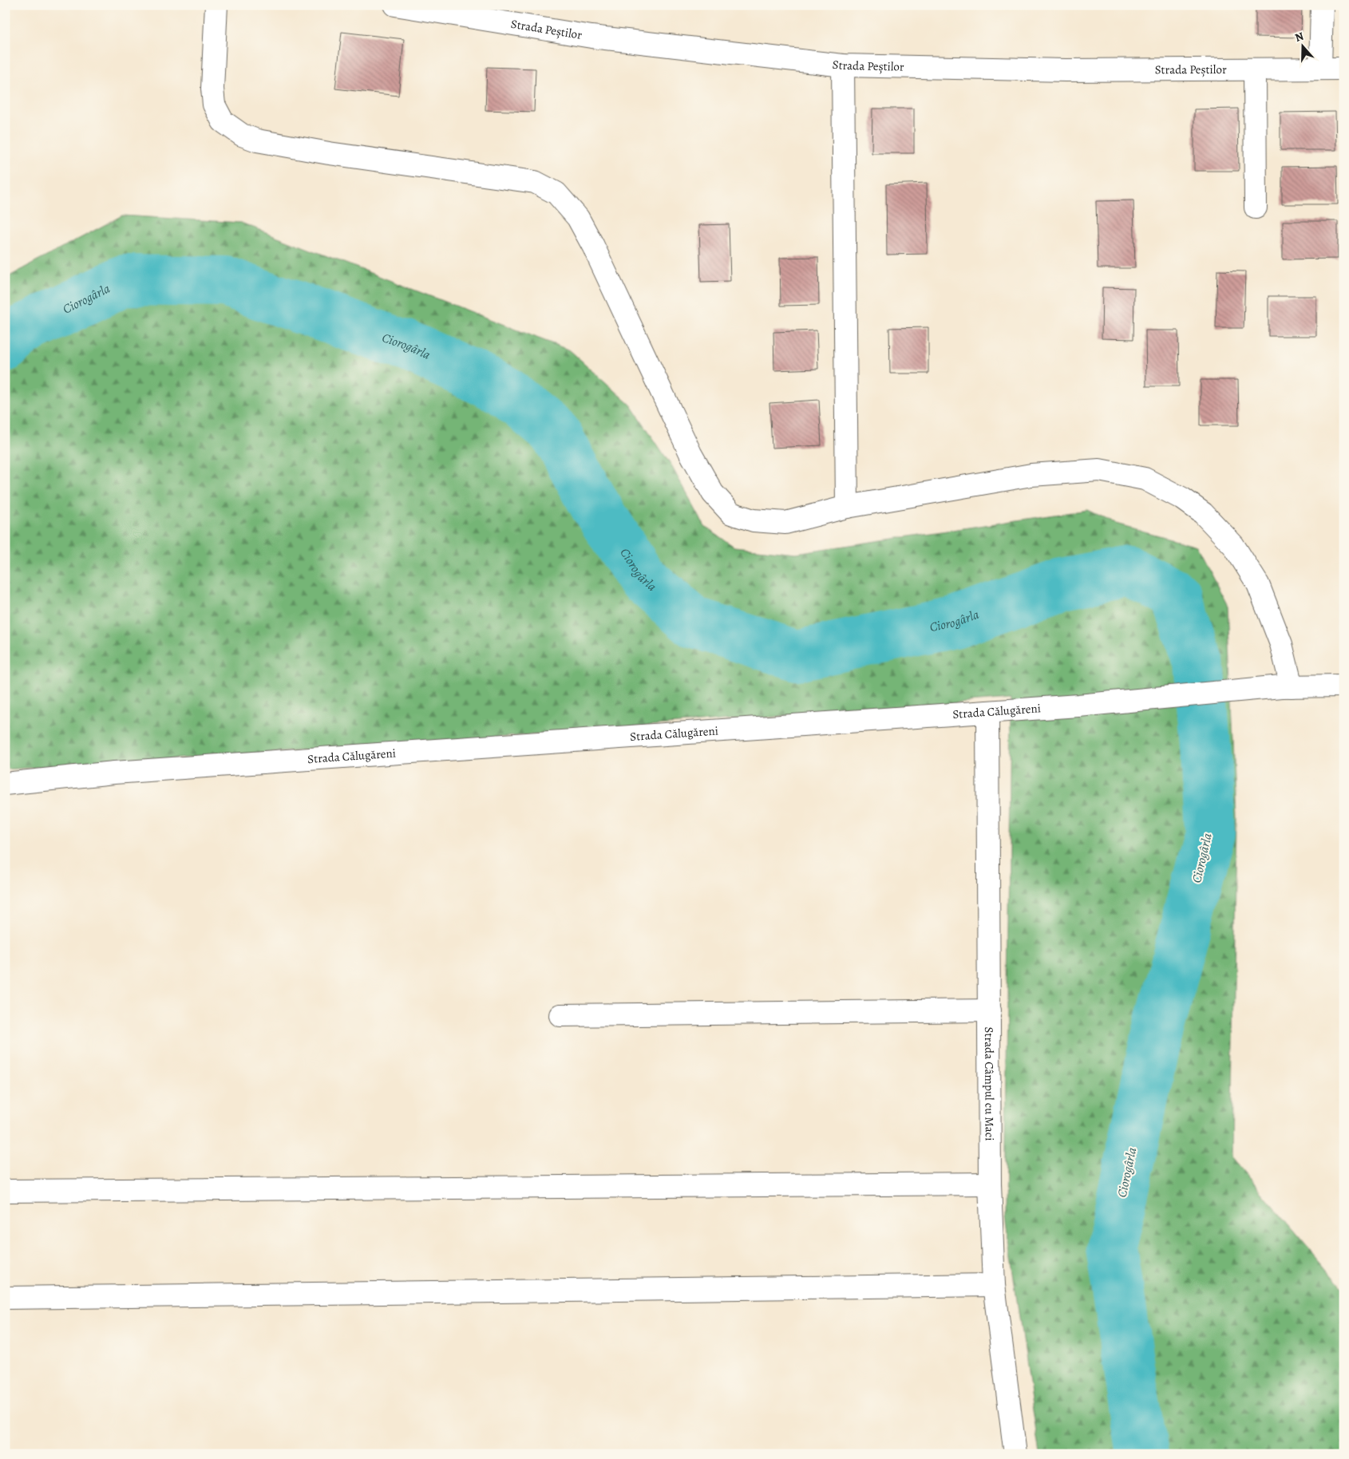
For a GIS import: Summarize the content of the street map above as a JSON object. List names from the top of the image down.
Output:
{
  "streets": {
    "street": ["Strada Peștilor", "Strada Călugăreni", "Strada Câmpul cu Maci"]
  },
  "crossings": [
    ["Strada Călugăreni", "Strada Câmpul cu Maci"]
  ],
  "water": ["Ciorogârla"],
  "north": "top"
}
